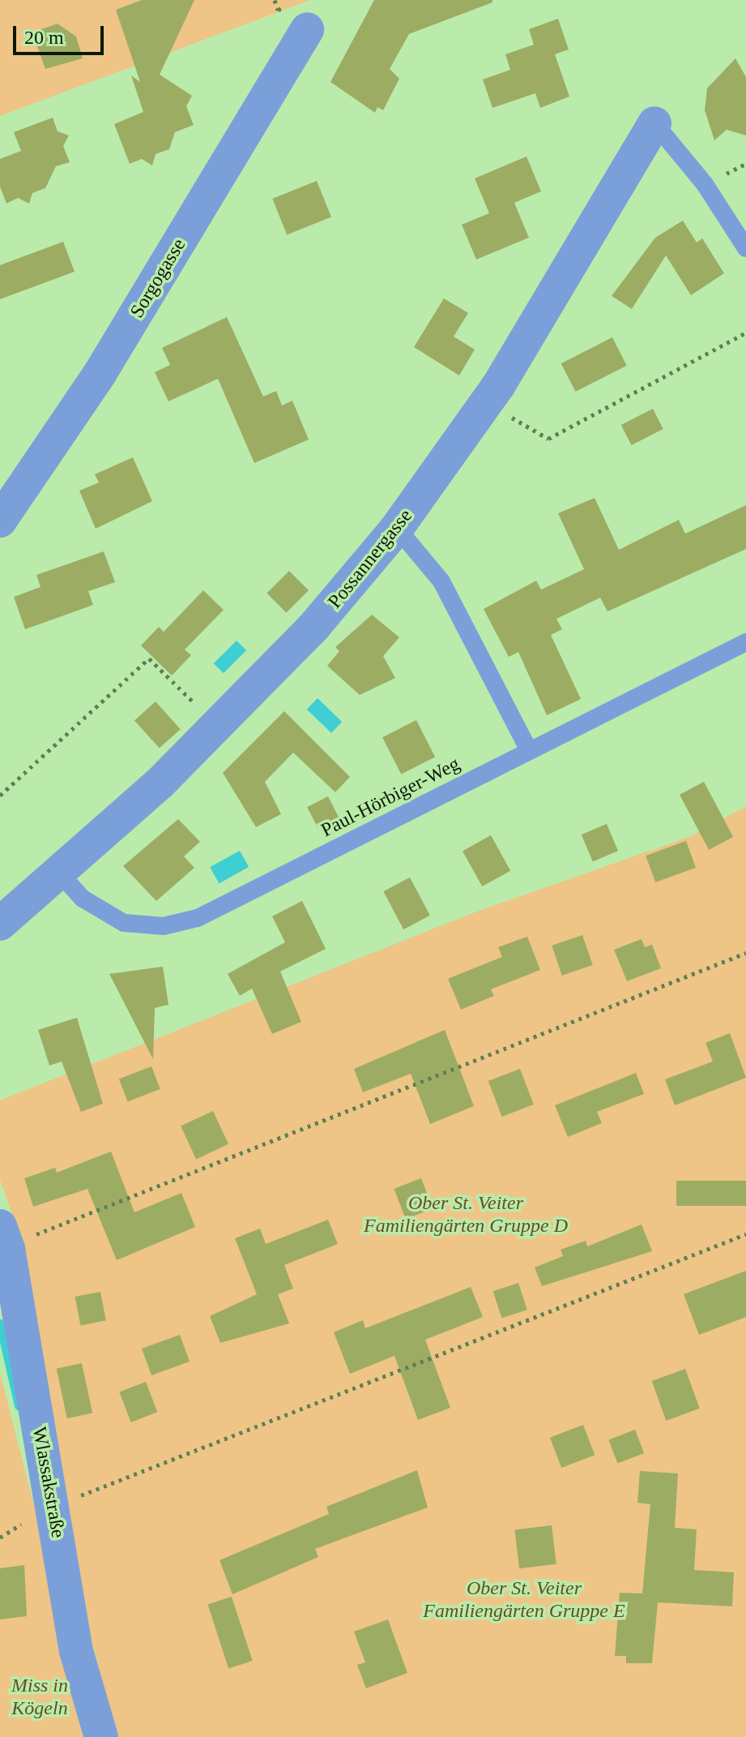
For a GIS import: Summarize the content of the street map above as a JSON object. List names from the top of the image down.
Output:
{
  "streets": {
    "street": ["Sorgogasse", "Possannergasse", "Wlassakstraße"],
    "lane": ["Paul-Hörbiger-Weg"]
  },
  "crossings": [
    ["Possannergasse", "Paul-Hörbiger-Weg"]
  ],
  "parks": ["Ober St. Veiter Familiengärten Gruppe D", "Ober St. Veiter Familiengärten Gruppe E", "Miss in Kögeln"],
  "scale_bar": "20 m"
}
